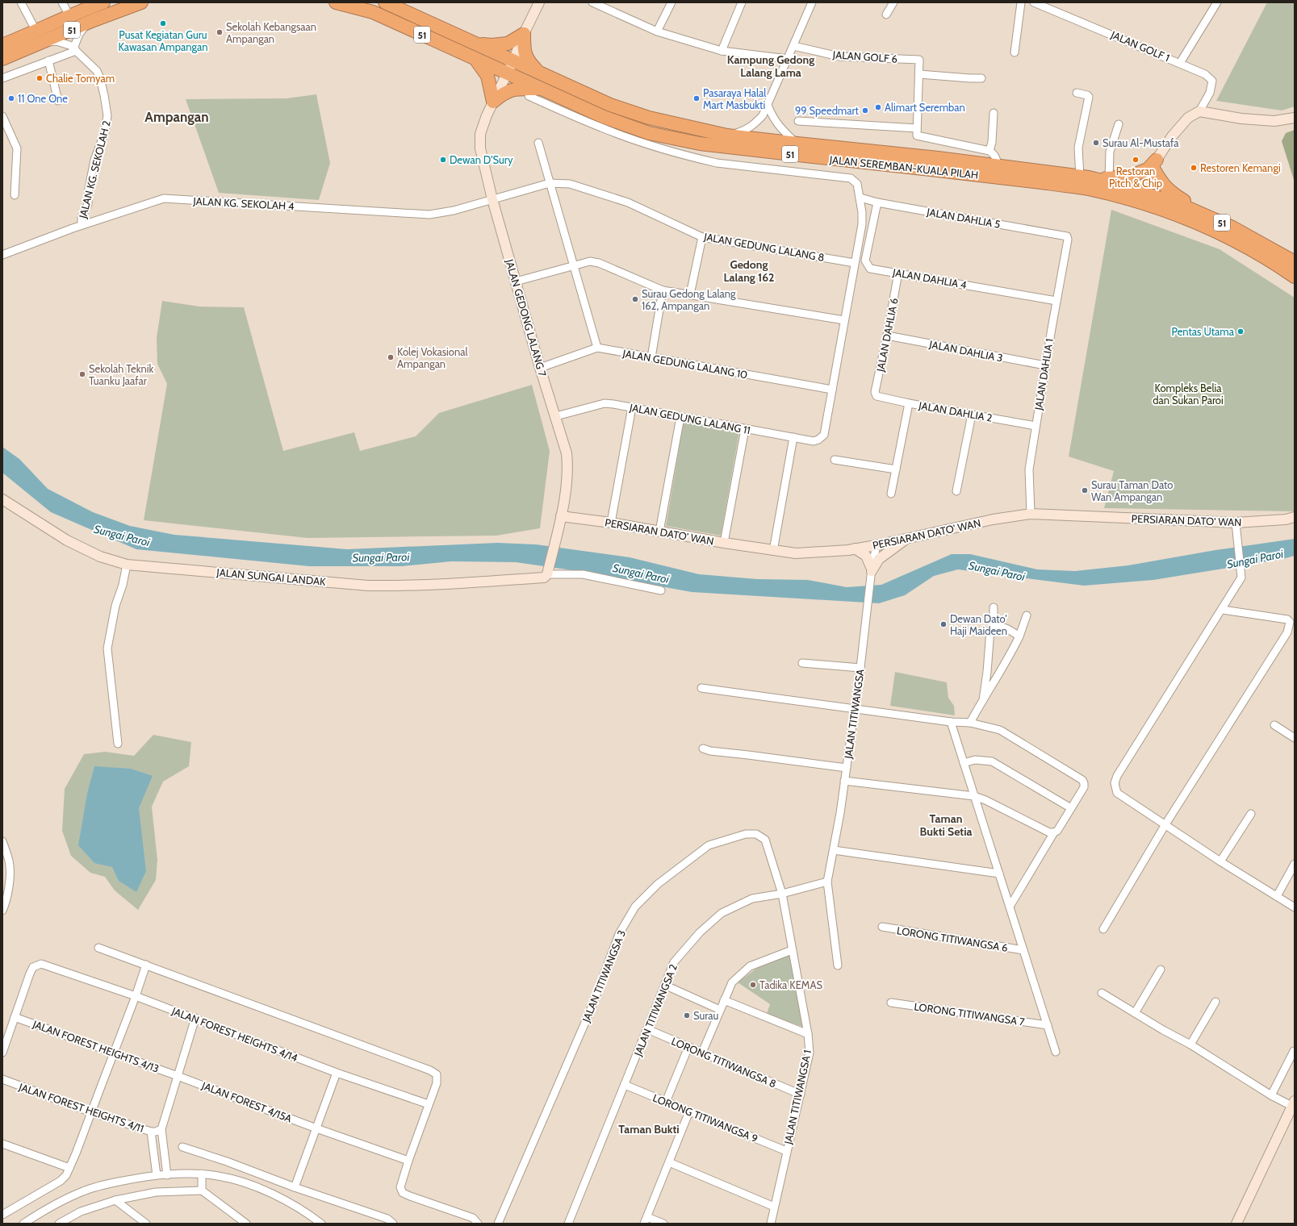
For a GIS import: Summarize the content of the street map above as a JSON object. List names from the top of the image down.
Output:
{
  "streets": {
    "highway": ["51", "JALAN SEREMBAN-KUALA PILAH"],
    "street": [
      "JALAN GOLF 1",
      "JALAN GOLF 6",
      "JALAN KG. SEKOLAH 2",
      "JALAN KG. SEKOLAH 4",
      "JALAN DAHLIA 5",
      "JALAN GEDUNG LALANG 8",
      "JALAN DAHLIA 4",
      "JALAN GEDONG LALANG 7",
      "JALAN DAHLIA 6",
      "JALAN DAHLIA 3",
      "JALAN GEDUNG LALANG 10",
      "JALAN DAHLIA 1",
      "JALAN DAHLIA 2",
      "JALAN GEDUNG LALANG 11",
      "PERSIARAN DATO' WAN",
      "JALAN SUNGAI LANDAK",
      "JALAN TITIWANGSA",
      "LORONG TITIWANGSA 6",
      "JALAN TITIWANGSA 3",
      "JALAN TITIWANGSA 2",
      "LORONG TITIWANGSA 7",
      "JALAN FOREST HEIGHTS 4/14",
      "JALAN FOREST HEIGHTS 4/13",
      "LORONG TITIWANGSA 8",
      "JALAN TITIWANGSA 1",
      "JALAN FOREST 4/15A",
      "JALAN FOREST HEIGHTS 4/11",
      "LORONG TITIWANGSA 9"
    ]
  },
  "crossings": [
    ["51", "JALAN SEREMBAN-KUALA PILAH"],
    ["51", "JALAN KG. SEKOLAH 2"],
    ["51", "JALAN GEDONG LALANG 7"],
    ["JALAN SEREMBAN-KUALA PILAH", "JALAN GEDONG LALANG 7"],
    ["JALAN KG. SEKOLAH 2", "JALAN KG. SEKOLAH 4"],
    ["JALAN KG. SEKOLAH 4", "JALAN GEDUNG LALANG 8"],
    ["JALAN KG. SEKOLAH 4", "JALAN GEDONG LALANG 7"],
    ["JALAN DAHLIA 5", "JALAN DAHLIA 4"],
    ["JALAN DAHLIA 5", "JALAN DAHLIA 1"],
    ["JALAN GEDUNG LALANG 8", "JALAN GEDONG LALANG 7"],
    ["JALAN DAHLIA 4", "JALAN DAHLIA 6"],
    ["JALAN DAHLIA 4", "JALAN DAHLIA 1"],
    ["JALAN GEDONG LALANG 7", "JALAN GEDUNG LALANG 10"],
    ["JALAN GEDONG LALANG 7", "JALAN GEDUNG LALANG 11"],
    ["JALAN GEDONG LALANG 7", "PERSIARAN DATO' WAN"],
    ["JALAN GEDONG LALANG 7", "JALAN SUNGAI LANDAK"],
    ["JALAN DAHLIA 6", "JALAN DAHLIA 3"],
    ["JALAN DAHLIA 6", "JALAN DAHLIA 2"],
    ["JALAN DAHLIA 3", "JALAN DAHLIA 1"],
    ["JALAN GEDUNG LALANG 10", "JALAN GEDUNG LALANG 11"],
    ["JALAN DAHLIA 1", "JALAN DAHLIA 2"],
    ["JALAN DAHLIA 1", "PERSIARAN DATO' WAN"],
    ["PERSIARAN DATO' WAN", "JALAN TITIWANGSA"],
    ["JALAN TITIWANGSA", "JALAN TITIWANGSA 2"],
    ["JALAN TITIWANGSA 3", "JALAN TITIWANGSA 2"],
    ["JALAN TITIWANGSA 3", "JALAN TITIWANGSA 1"],
    ["JALAN TITIWANGSA 2", "LORONG TITIWANGSA 8"],
    ["JALAN TITIWANGSA 2", "JALAN TITIWANGSA 1"],
    ["JALAN TITIWANGSA 2", "LORONG TITIWANGSA 9"],
    ["JALAN FOREST HEIGHTS 4/14", "JALAN FOREST HEIGHTS 4/13"],
    ["JALAN FOREST HEIGHTS 4/13", "JALAN FOREST 4/15A"],
    ["LORONG TITIWANGSA 8", "JALAN TITIWANGSA 1"],
    ["JALAN TITIWANGSA 1", "LORONG TITIWANGSA 9"]
  ],
  "districts": [
    "Kampung Gedong Lalang Lama",
    "Ampangan",
    "Gedong Lalang 162",
    "Taman Bukti Setia",
    "Taman Bukti"
  ],
  "water": ["Sungai Paroi"],
  "parks": ["Kompleks Belia dan Sukan Paroi"],
  "places": [
    "Pusat Kegiatan Guru Kawasan Ampangan",
    "Sekolah Kebangsaan Ampangan",
    "Chalie Tomyam",
    "11 One One",
    "Pasaraya Halal Mart Masbukti",
    "Alimart Seremban",
    "99 Speedmart",
    "Surau Al-Mustafa",
    "Dewan D'Sury",
    "Restoran Pitch & Chip",
    "Restoren Kemangi",
    "Surau Gedong Lalang 162, Ampangan",
    "Pentas Utama",
    "Kolej Vokasional Ampangan",
    "Sekolah Teknik Tuanku Jaafar",
    "Surau Taman Dato Wan Ampangan",
    "Dewan Dato' Haji Maideen",
    "Tadika KEMAS",
    "Surau"
  ]
}
